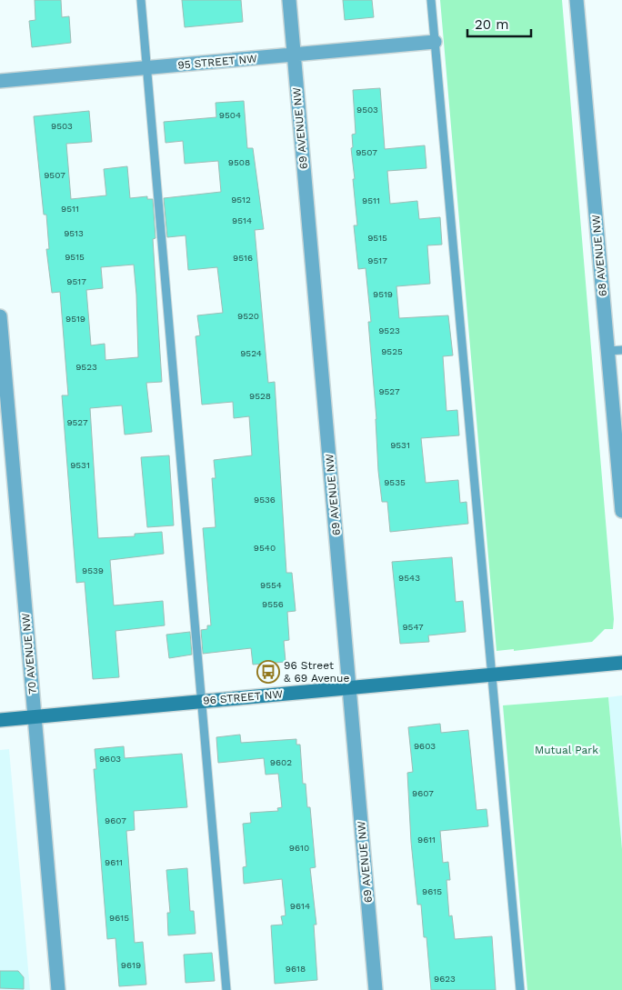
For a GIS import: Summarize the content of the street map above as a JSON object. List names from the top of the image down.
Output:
{
  "streets": {
    "street": [
      "95 STREET NW",
      "69 AVENUE NW",
      "68 AVENUE NW",
      "70 AVENUE NW",
      "96 STREET NW"
    ]
  },
  "crossings": [
    ["95 STREET NW", "69 AVENUE NW"],
    ["69 AVENUE NW", "96 STREET NW"],
    ["70 AVENUE NW", "96 STREET NW"]
  ],
  "parks": ["Mutual Park"],
  "places": {
    "bus stop": ["96 Street & 69 Avenue"]
  },
  "house_numbers": [
    "9503",
    "9504",
    "9503",
    "9507",
    "9508",
    "9507",
    "9512",
    "9511",
    "9511",
    "9514",
    "9513",
    "9515",
    "9515",
    "9516",
    "9517",
    "9517",
    "9519",
    "9520",
    "9519",
    "9523",
    "9525",
    "9524",
    "9523",
    "9527",
    "9528",
    "9527",
    "9531",
    "9531",
    "9535",
    "9536",
    "9540",
    "9539",
    "9543",
    "9554",
    "9556",
    "9547",
    "9603",
    "9603",
    "9602",
    "9607",
    "9607",
    "9611",
    "9610",
    "9611",
    "9615",
    "9614",
    "9615",
    "9619",
    "9618",
    "9623"
  ],
  "scale_bar": "20 m"
}
